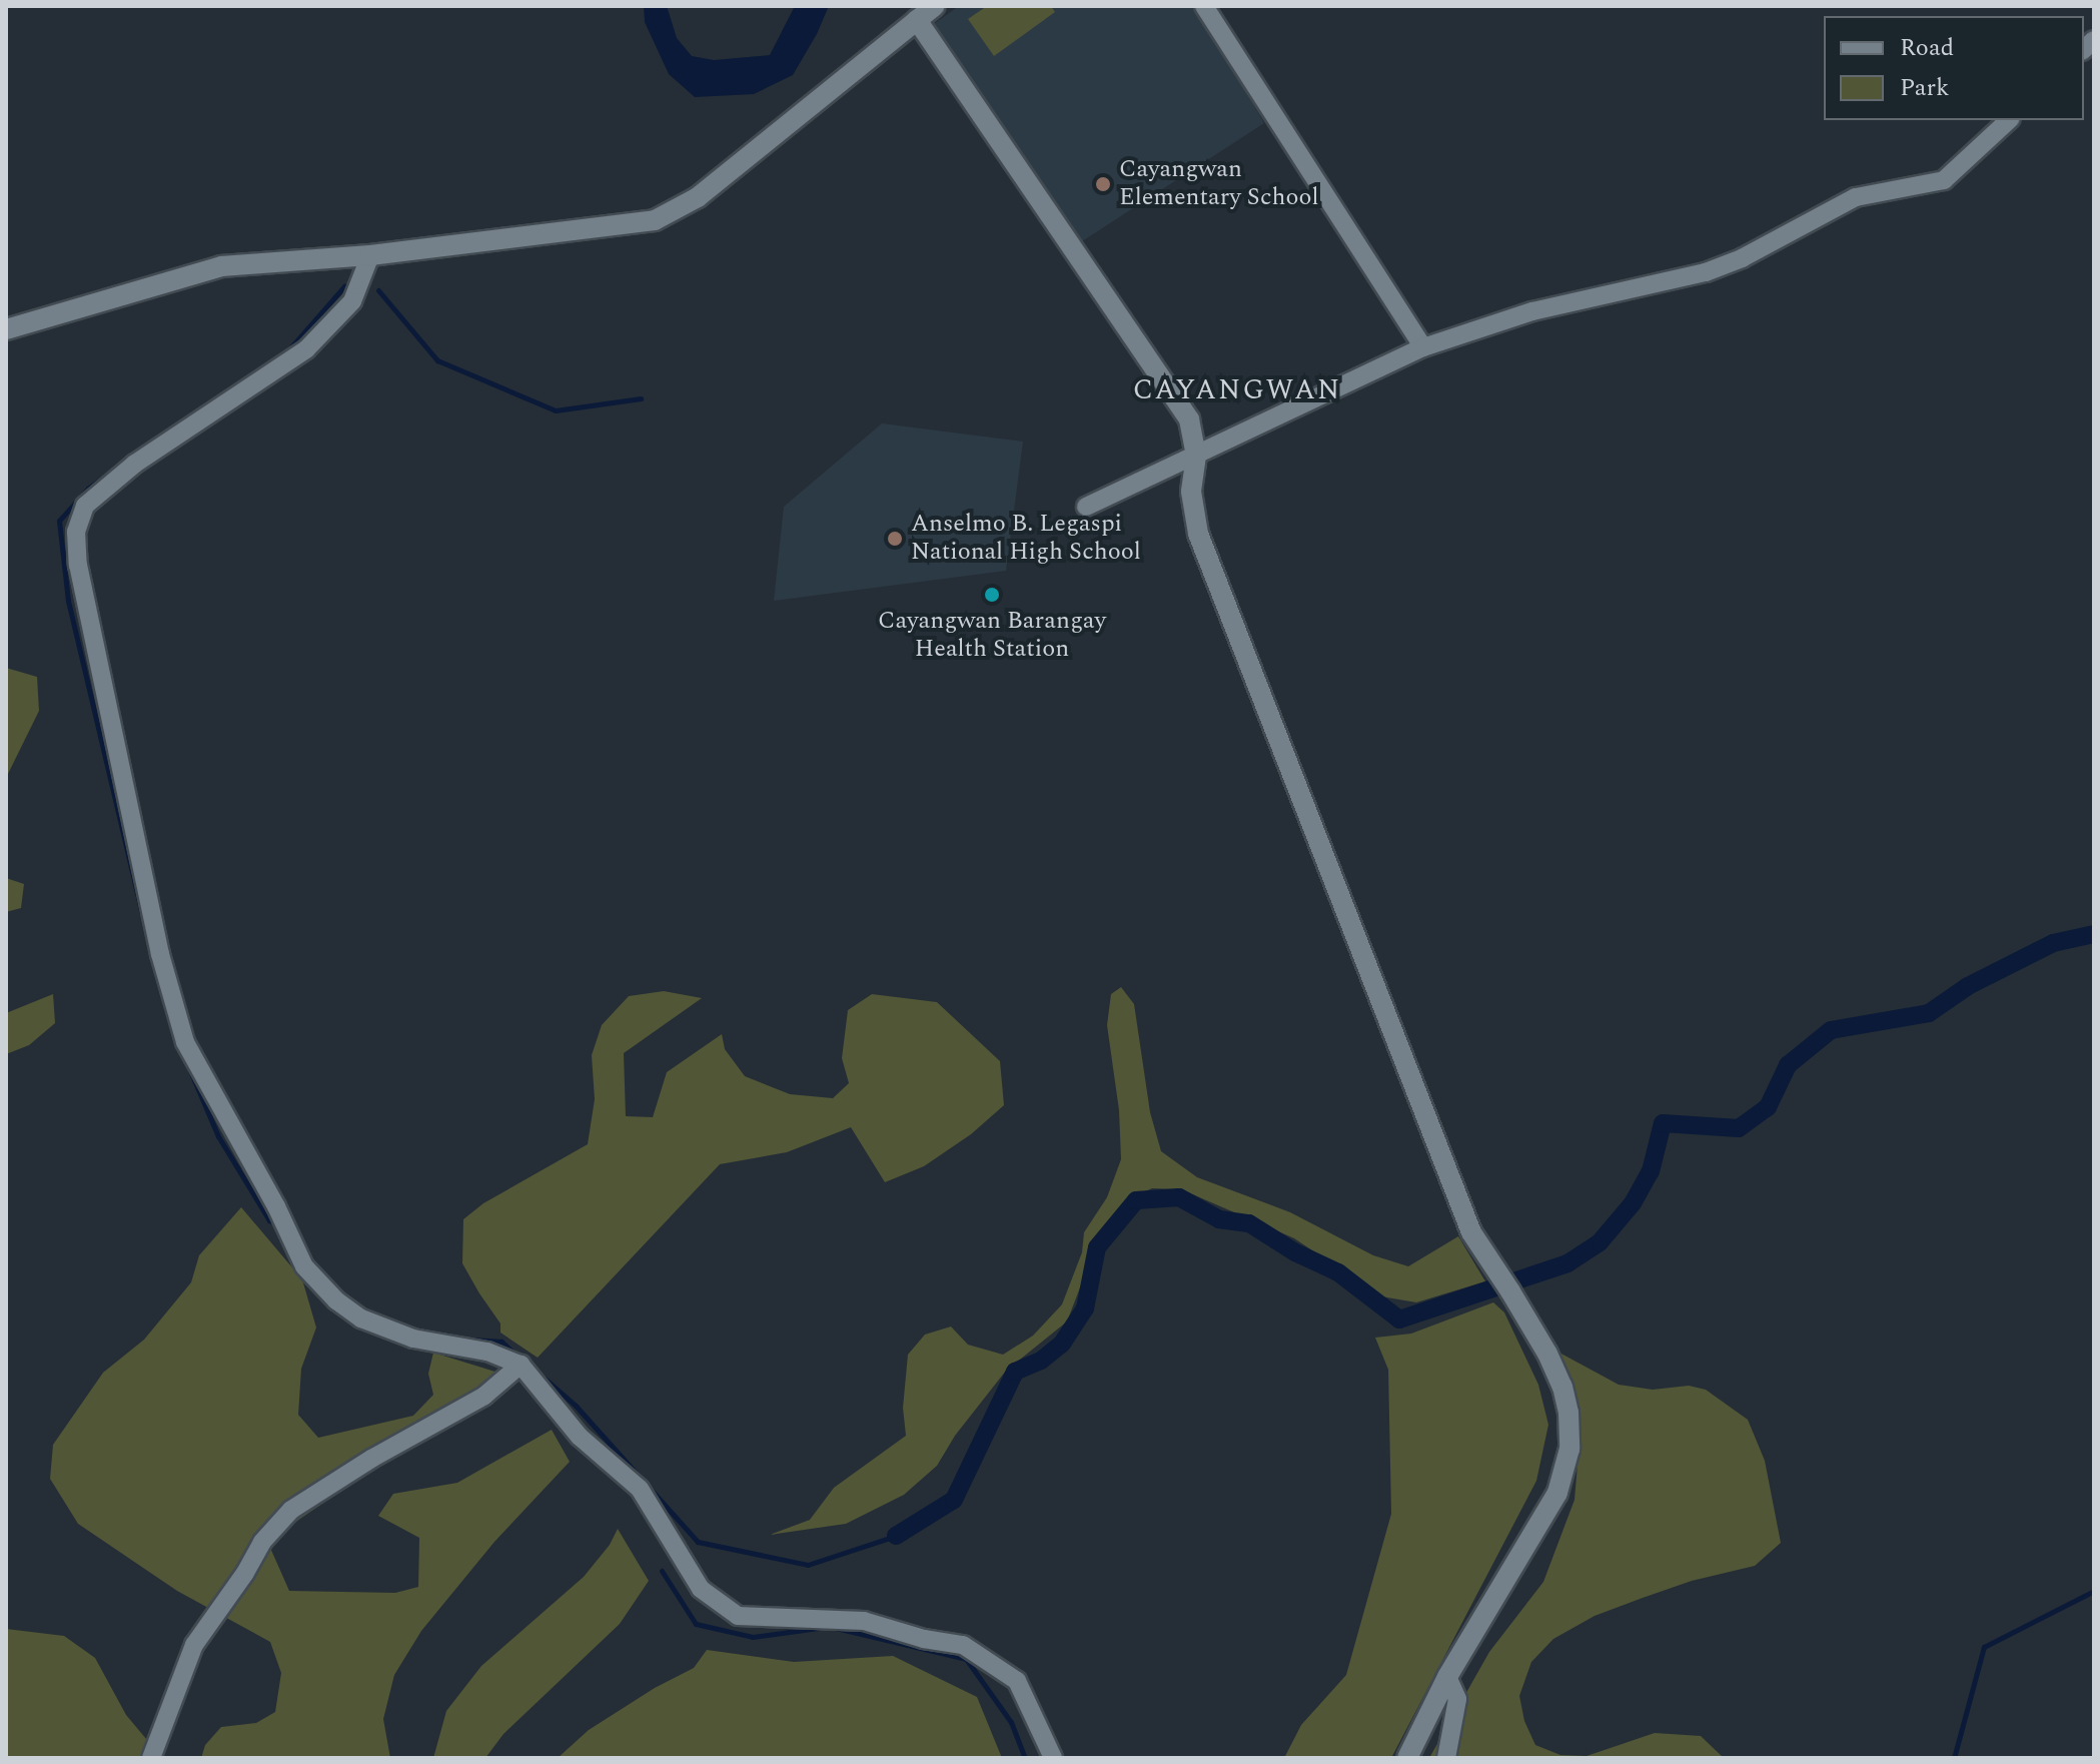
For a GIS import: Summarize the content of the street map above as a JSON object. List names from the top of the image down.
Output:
{
  "districts": ["CAYANGWAN"],
  "places": ["Cayangwan Elementary School", "Anselmo B. Legaspi National High School", "Cayangwan Barangay Health Station"],
  "legend": ["Road", "Park"]
}
